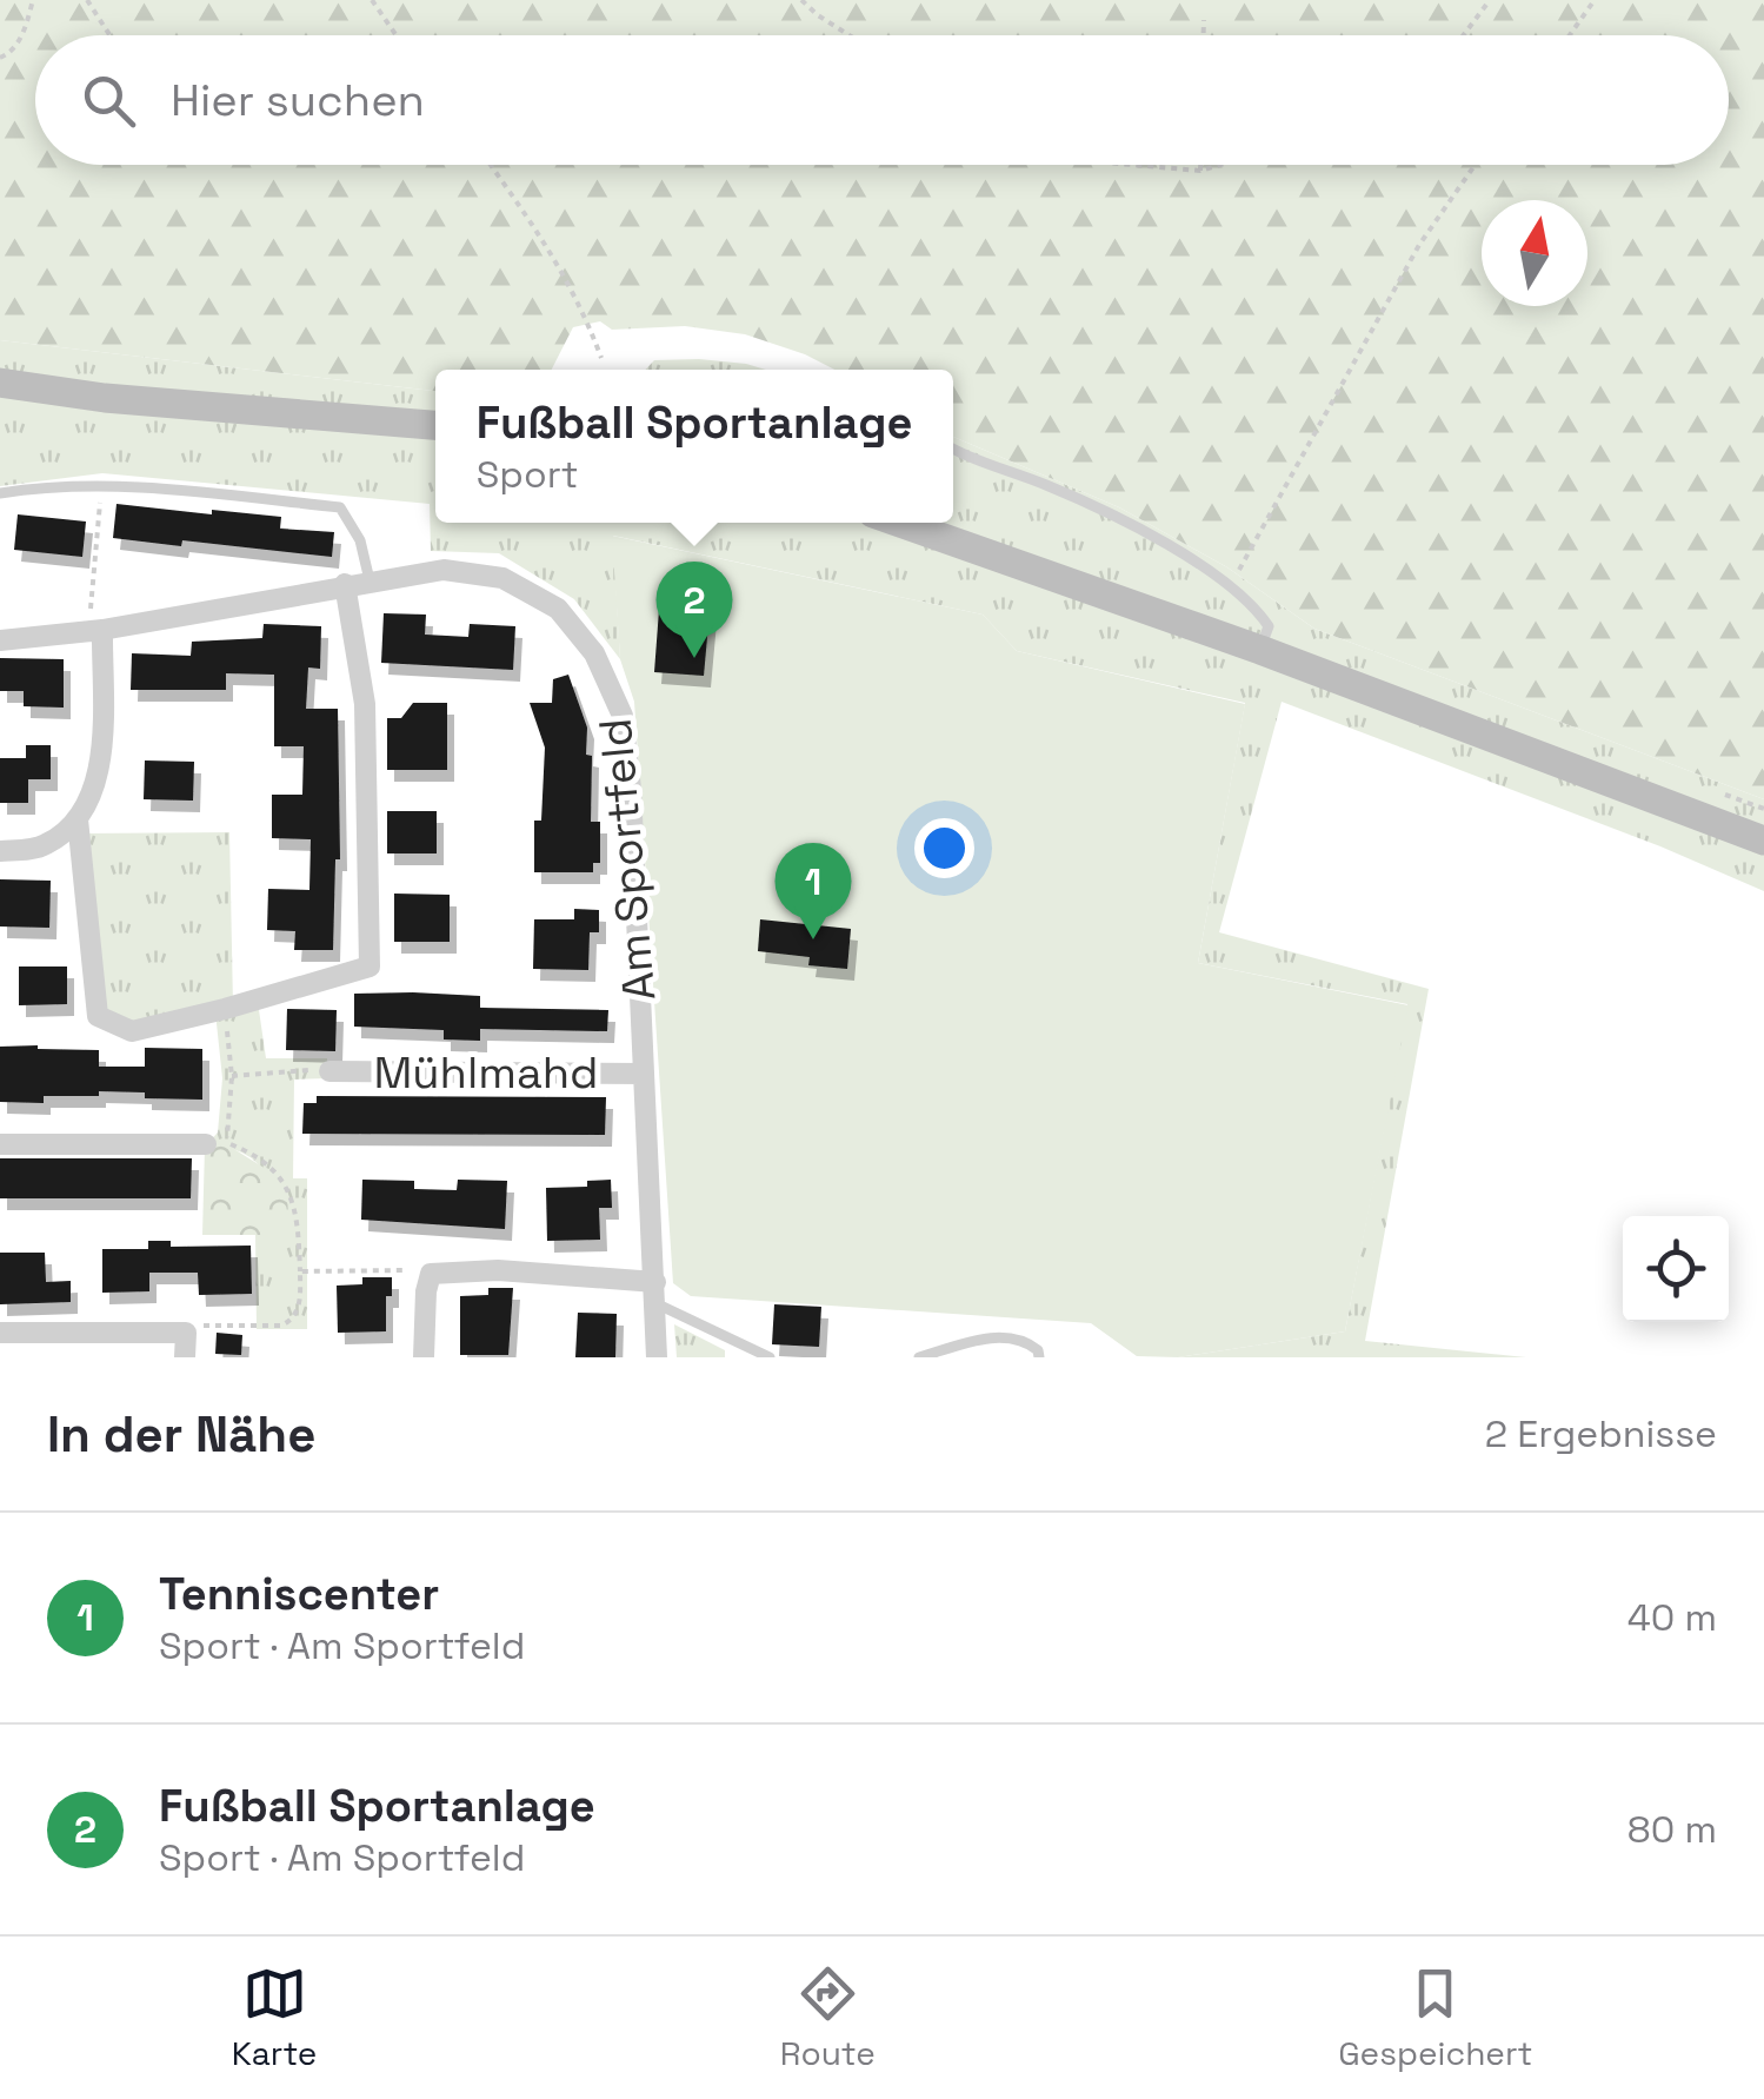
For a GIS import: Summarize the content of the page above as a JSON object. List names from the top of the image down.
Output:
{
  "streets": {
    "street": ["Am Sportfeld", "Mühlmahd"]
  },
  "crossings": [
    ["Am Sportfeld", "Mühlmahd"]
  ],
  "north": "top",
  "page": {
    "search": "Hier suchen",
    "popup": ["Fußball Sportanlage", "Sport"],
    "pins": ["2", "1"],
    "heading": ["In der Nähe", "2 Ergebnisse"],
    "list": [
      {
        "mark": "1",
        "name": "Tenniscenter",
        "note": "Sport · Am Sportfeld",
        "value": "40 m"
      },
      {
        "mark": "2",
        "name": "Fußball Sportanlage",
        "note": "Sport · Am Sportfeld",
        "value": "80 m"
      }
    ],
    "nav": ["Karte", "Route", "Gespeichert"]
  }
}
